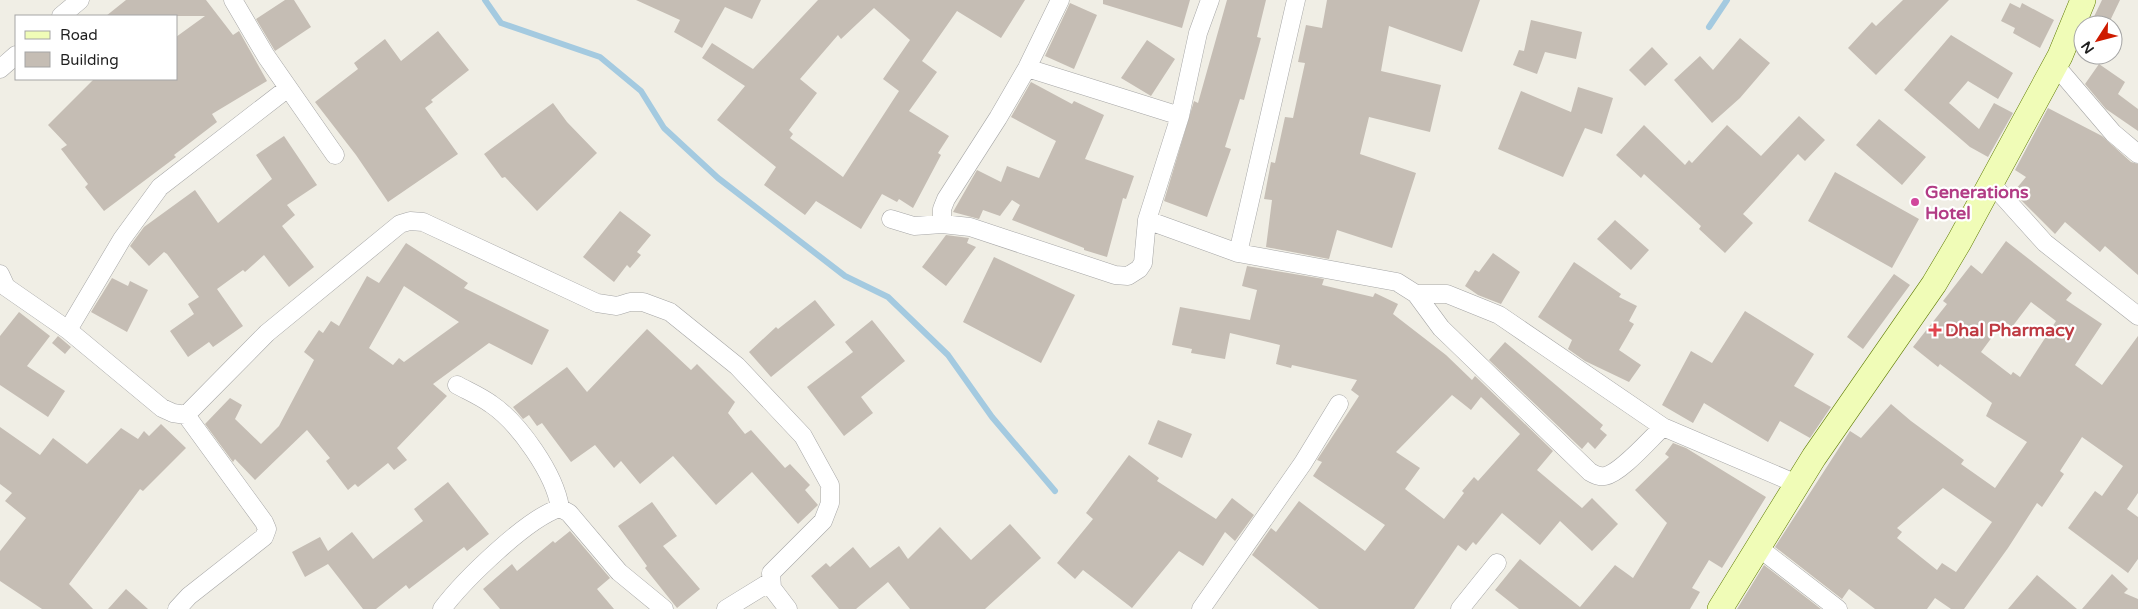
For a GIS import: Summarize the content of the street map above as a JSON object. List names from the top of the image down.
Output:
{
  "places": {
    "other": ["Generations Hotel"],
    "health": ["Dhal Pharmacy"]
  },
  "legend": ["Road", "Building"],
  "north": "bottom left"
}
